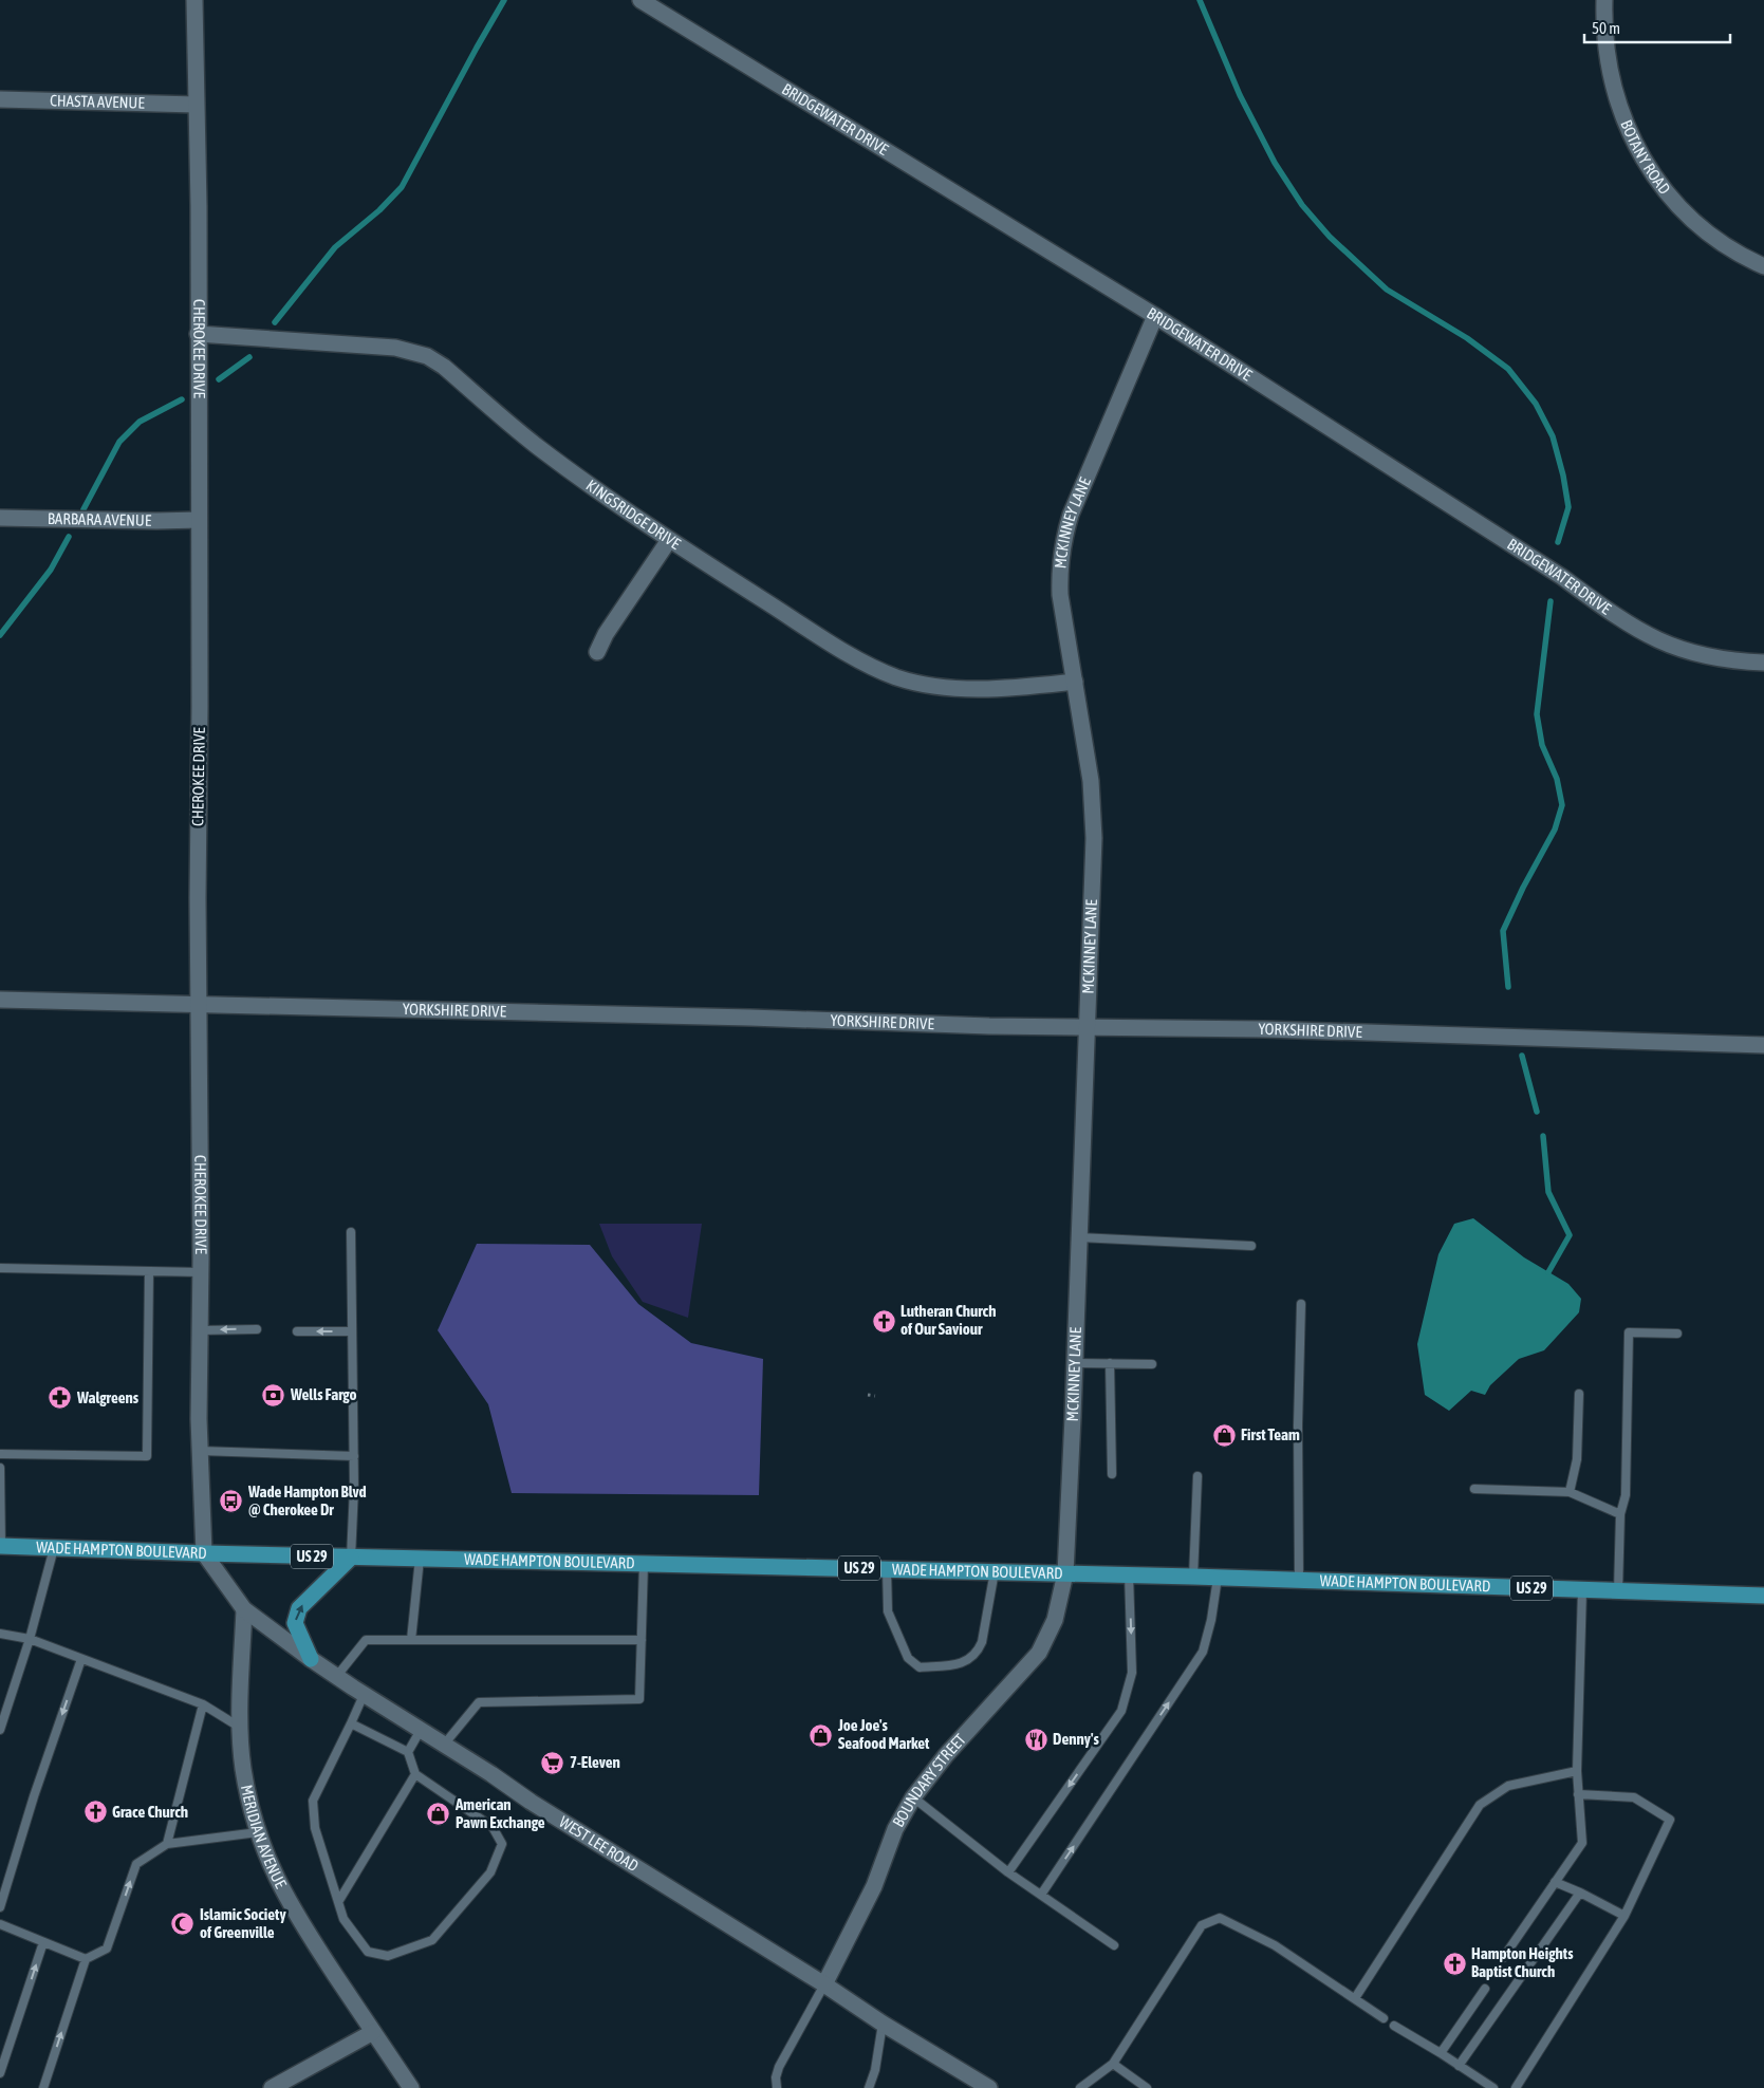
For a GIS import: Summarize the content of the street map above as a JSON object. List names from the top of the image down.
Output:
{
  "streets": {
    "main road": ["WADE HAMPTON BOULEVARD", "US 29"],
    "street": [
      "CHASTA AVENUE",
      "BRIDGEWATER DRIVE",
      "BOTANY ROAD",
      "CHEROKEE DRIVE",
      "KINGSRIDGE DRIVE",
      "BARBARA AVENUE",
      "MCKINNEY LANE",
      "YORKSHIRE DRIVE",
      "BOUNDARY STREET",
      "MERIDIAN AVENUE",
      "WEST LEE ROAD"
    ]
  },
  "crossings": [
    ["CHASTA AVENUE", "CHEROKEE DRIVE"],
    ["BRIDGEWATER DRIVE", "MCKINNEY LANE"],
    ["CHEROKEE DRIVE", "KINGSRIDGE DRIVE"],
    ["CHEROKEE DRIVE", "BARBARA AVENUE"],
    ["CHEROKEE DRIVE", "YORKSHIRE DRIVE"],
    ["CHEROKEE DRIVE", "WADE HAMPTON BOULEVARD"],
    ["CHEROKEE DRIVE", "WEST LEE ROAD"],
    ["KINGSRIDGE DRIVE", "MCKINNEY LANE"],
    ["MCKINNEY LANE", "YORKSHIRE DRIVE"],
    ["MCKINNEY LANE", "WADE HAMPTON BOULEVARD"],
    ["MCKINNEY LANE", "BOUNDARY STREET"],
    ["WADE HAMPTON BOULEVARD", "WEST LEE ROAD"],
    ["BOUNDARY STREET", "WEST LEE ROAD"],
    ["MERIDIAN AVENUE", "WEST LEE ROAD"]
  ],
  "places": {
    "church": ["Lutheran Church of Our Saviour", "Grace Church", "Hampton Heights Baptist Church"],
    "bank": ["Wells Fargo"],
    "pharmacy": ["Walgreens"],
    "shop": ["First Team", "Joe Joe's Seafood Market", "American Pawn Exchange"],
    "bus stop": ["Wade Hampton Blvd @ Cherokee Dr"],
    "restaurant": ["Denny's"],
    "supermarket": ["7-Eleven"],
    "mosque": ["Islamic Society of Greenville"]
  },
  "scale_bar": "50 m"
}
